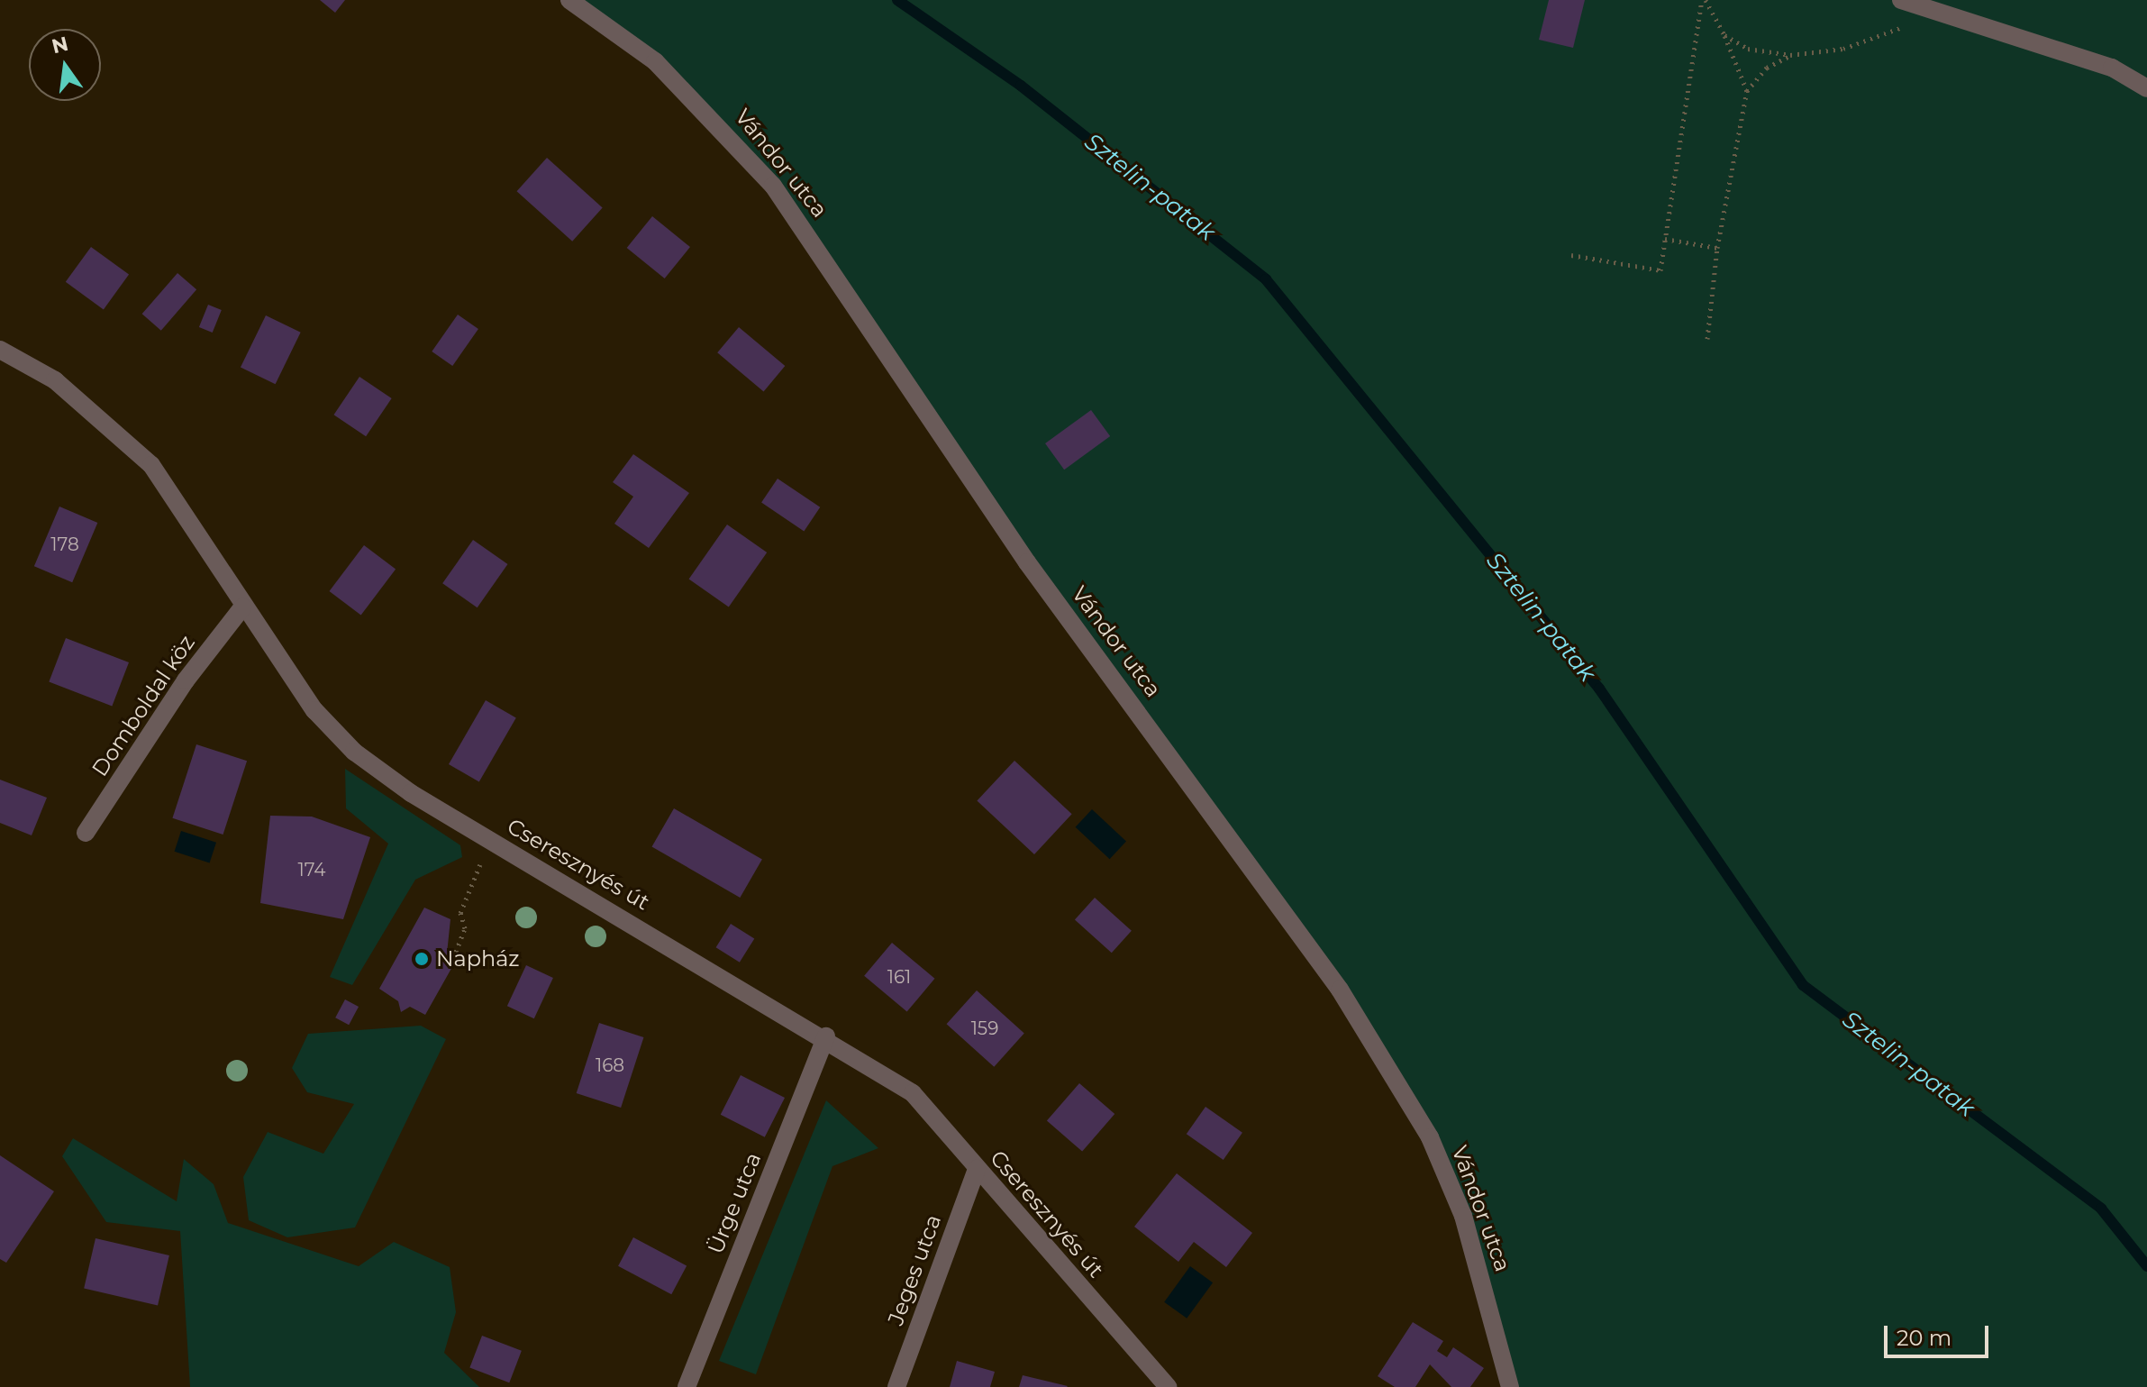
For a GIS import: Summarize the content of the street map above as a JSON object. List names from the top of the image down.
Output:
{
  "streets": {
    "street": [
      "Vándor utca",
      "Domboldal köz",
      "Cseresznyés út",
      "Ürge utca",
      "Jeges utca"
    ]
  },
  "crossings": [
    ["Domboldal köz", "Cseresznyés út"],
    ["Cseresznyés út", "Ürge utca"],
    ["Cseresznyés út", "Jeges utca"]
  ],
  "water": ["Sztelin-patak"],
  "places": ["Napház"],
  "house_numbers": [
    "178",
    "174",
    "161",
    "159",
    "168"
  ],
  "scale_bar": "20 m",
  "north": "top"
}
